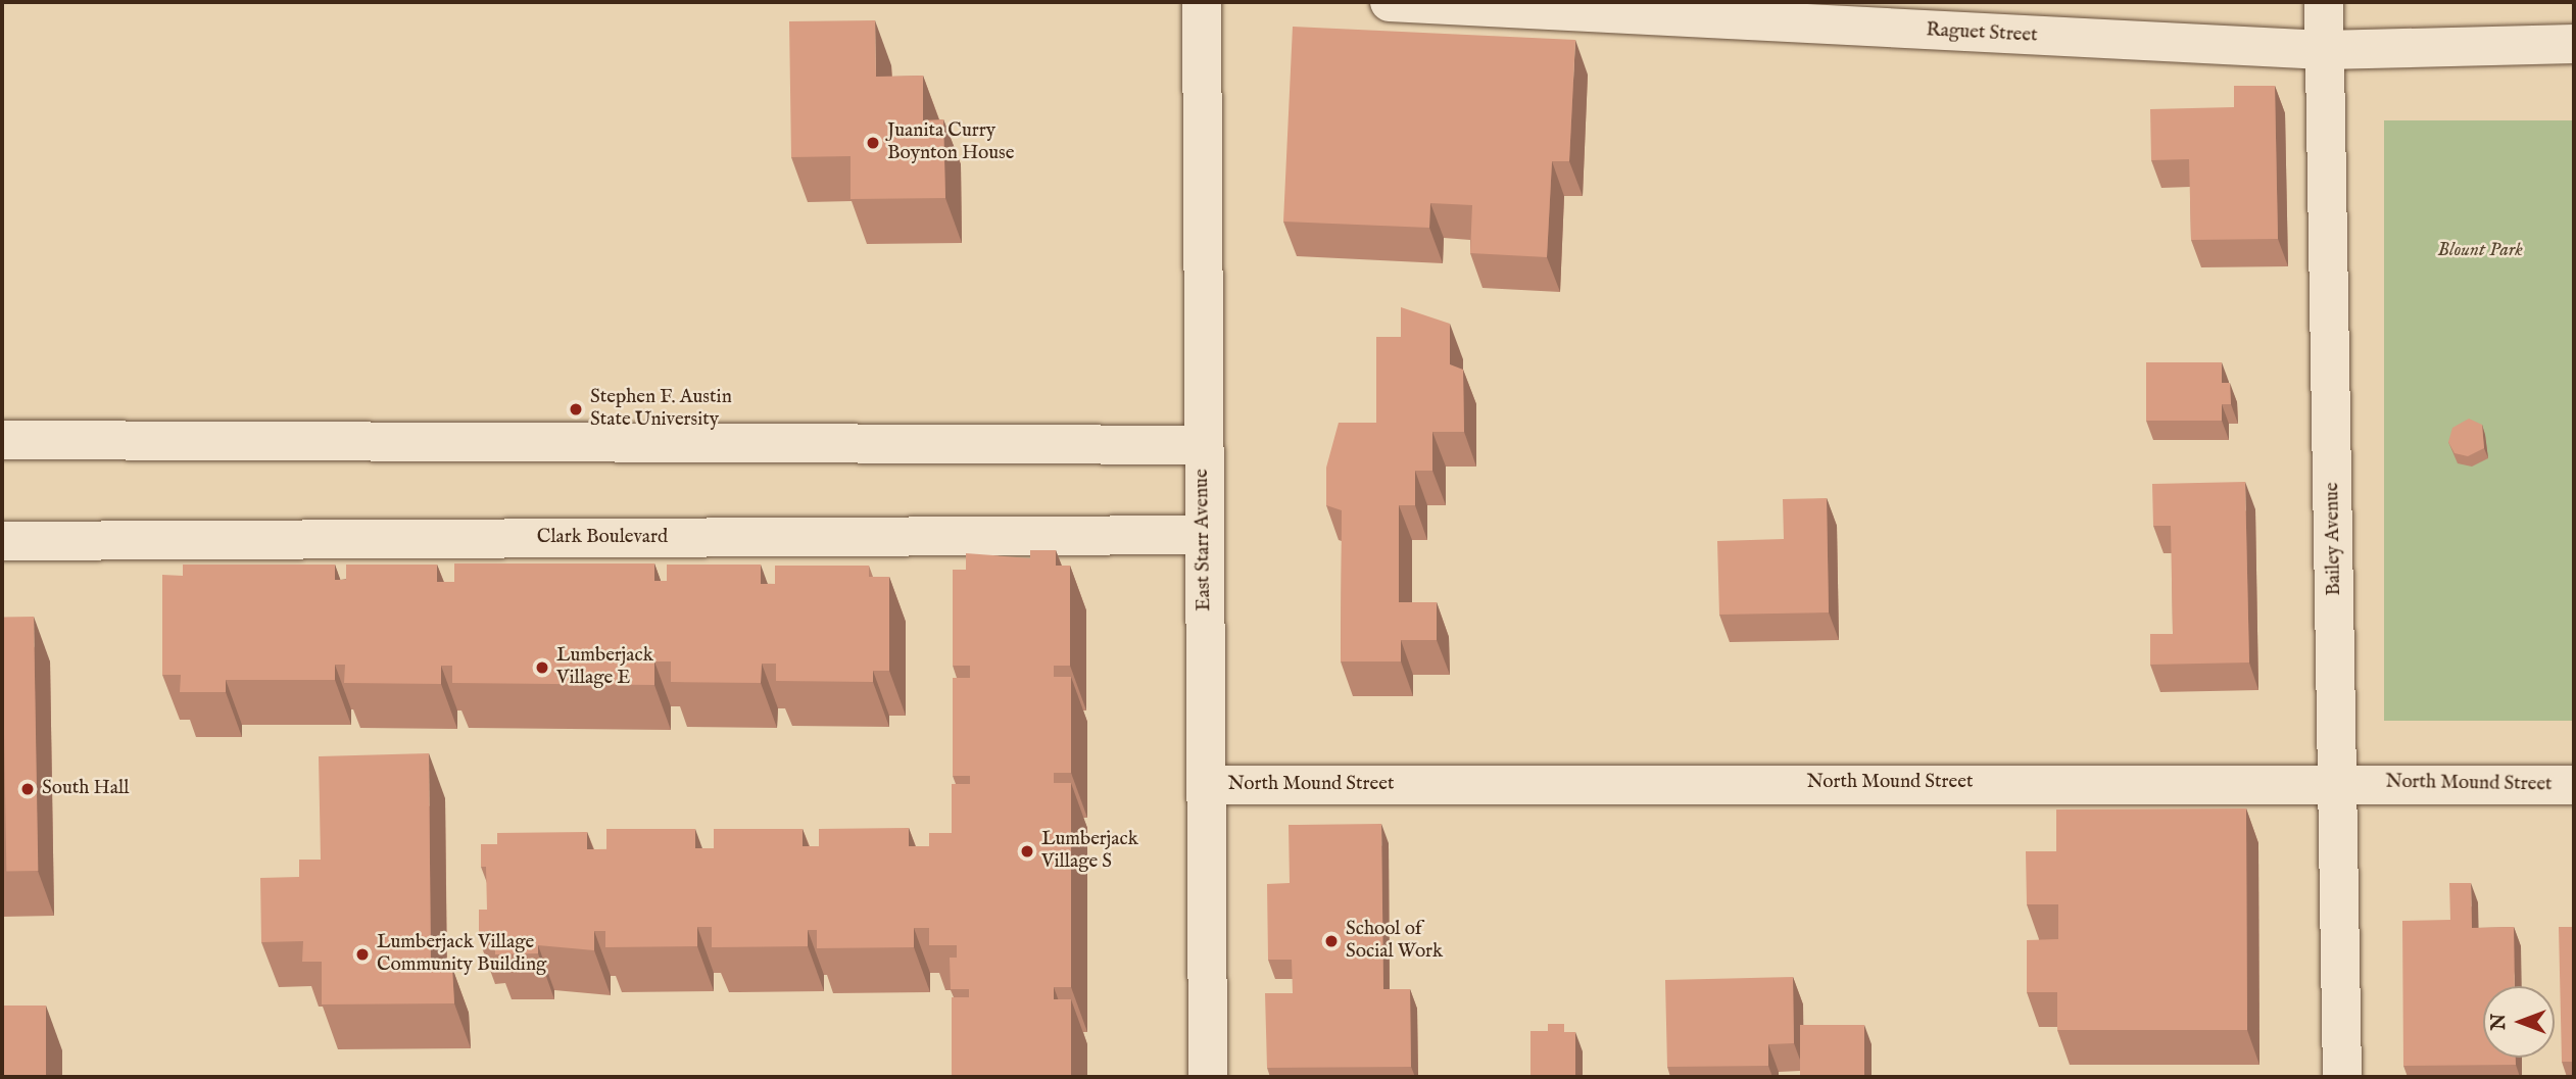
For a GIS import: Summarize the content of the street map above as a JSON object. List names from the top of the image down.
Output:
{
  "streets": {
    "street": [
      "Raguet Street",
      "Clark Boulevard",
      "Bailey Avenue",
      "East Starr Avenue",
      "North Mound Street"
    ]
  },
  "crossings": [
    ["Raguet Street", "Bailey Avenue"],
    ["Clark Boulevard", "East Starr Avenue"],
    ["Bailey Avenue", "North Mound Street"],
    ["East Starr Avenue", "North Mound Street"]
  ],
  "parks": ["Blount Park"],
  "places": [
    "Juanita Curry Boynton House",
    "Stephen F. Austin State University",
    "Lumberjack Village E",
    "South Hall",
    "Lumberjack Village S",
    "School of Social Work",
    "Lumberjack Village Community Building"
  ],
  "north": "left"
}
